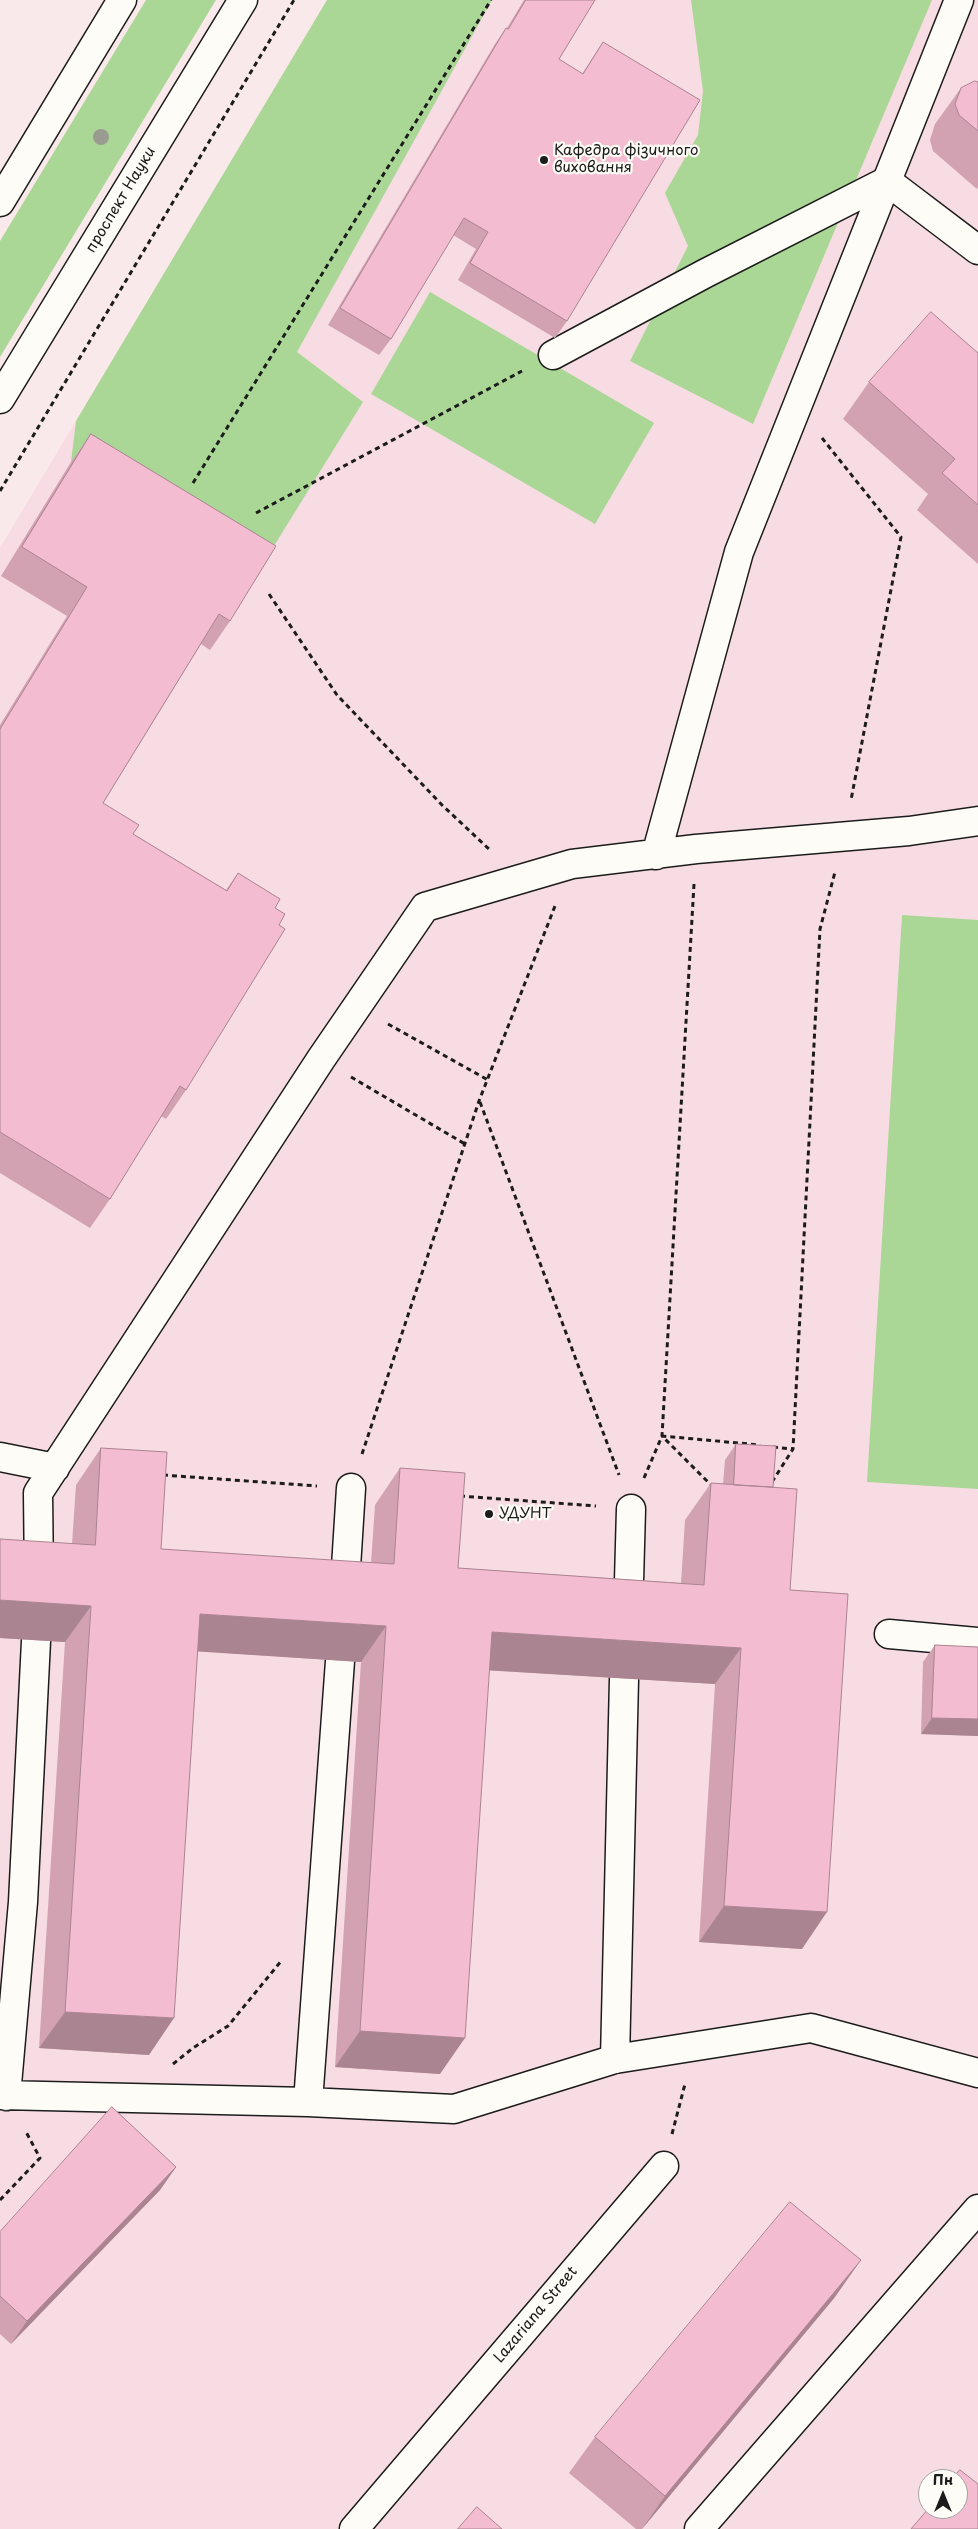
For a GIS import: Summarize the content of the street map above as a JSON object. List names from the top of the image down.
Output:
{
  "streets": {
    "main road": ["проспект Науки", "Lazariana Street"]
  },
  "places": ["Кафедра фізичного виховання", "УДУНТ"],
  "north": "top"
}
